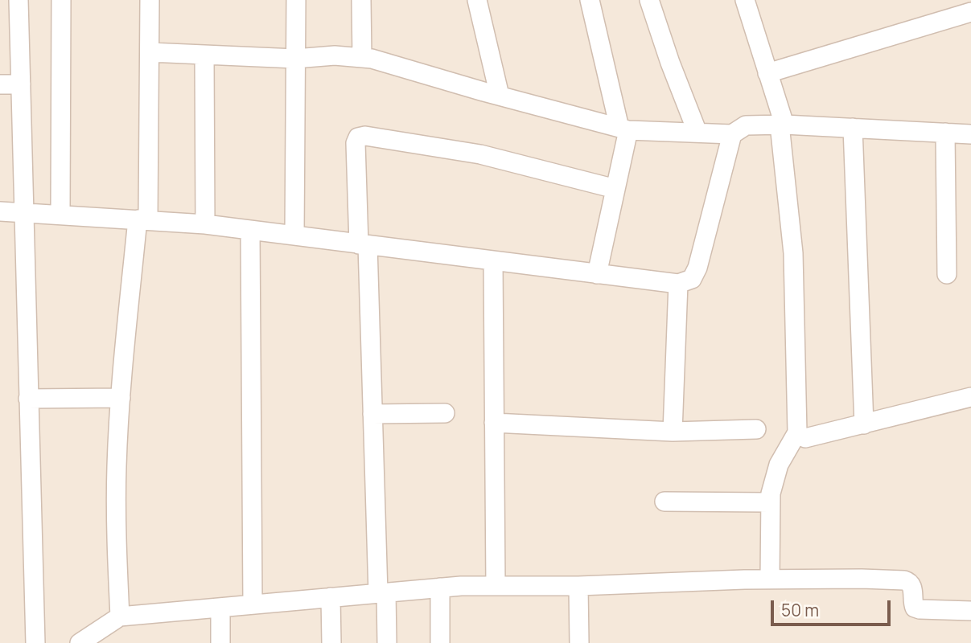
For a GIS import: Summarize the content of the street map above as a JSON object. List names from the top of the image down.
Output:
{
  "scale_bar": "50 m"
}
